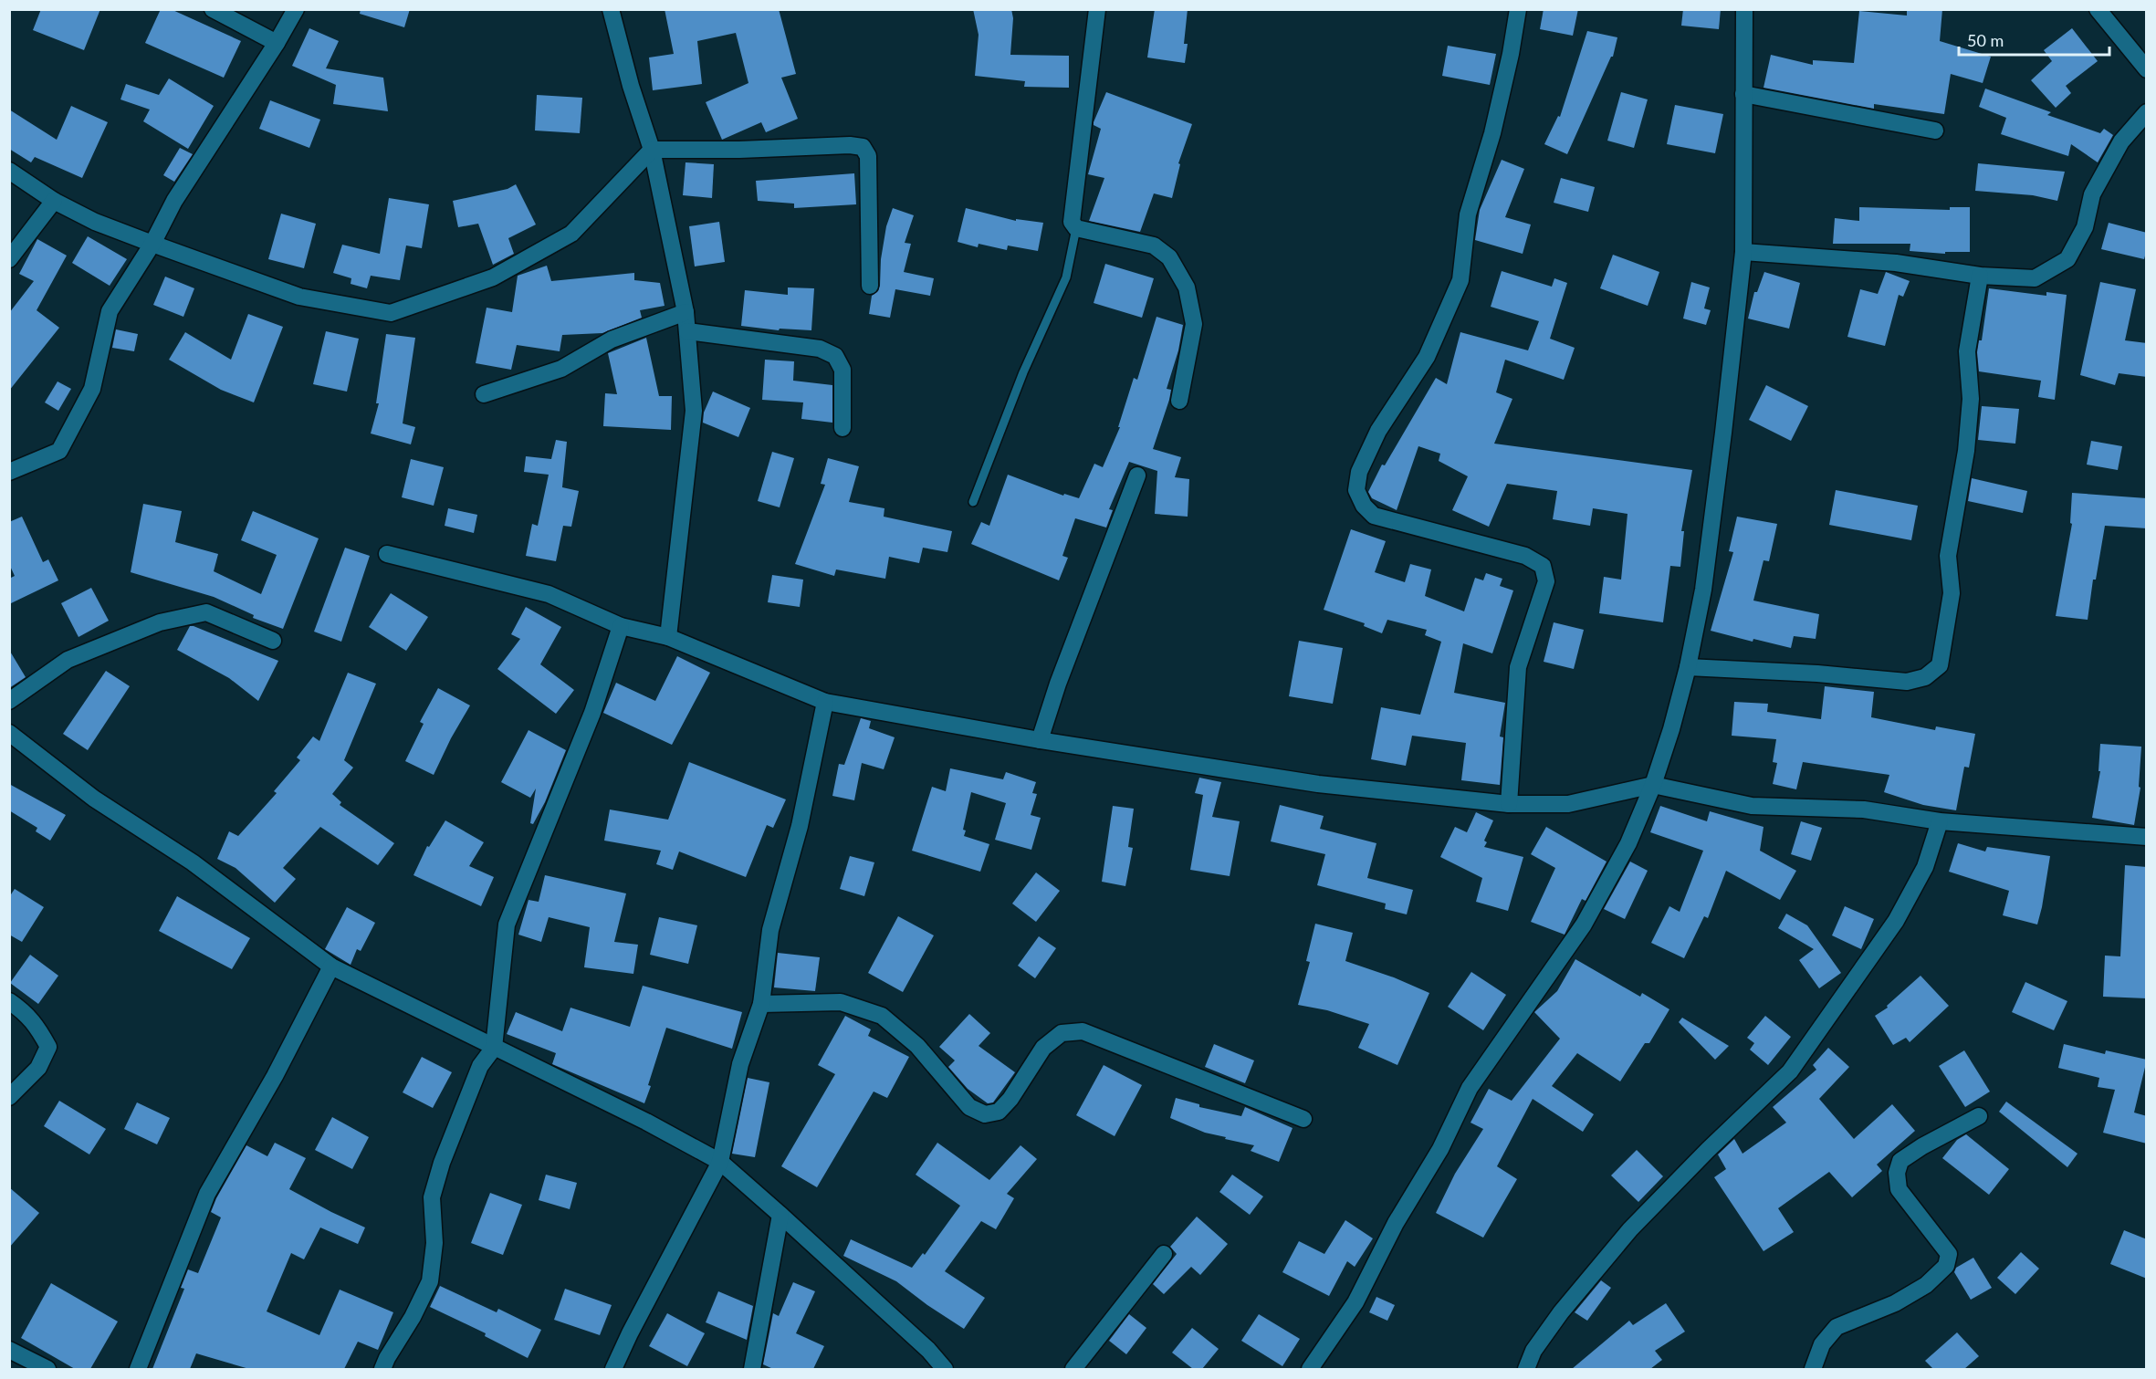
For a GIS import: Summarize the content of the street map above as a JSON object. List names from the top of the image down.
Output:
{
  "scale_bar": "50 m"
}
